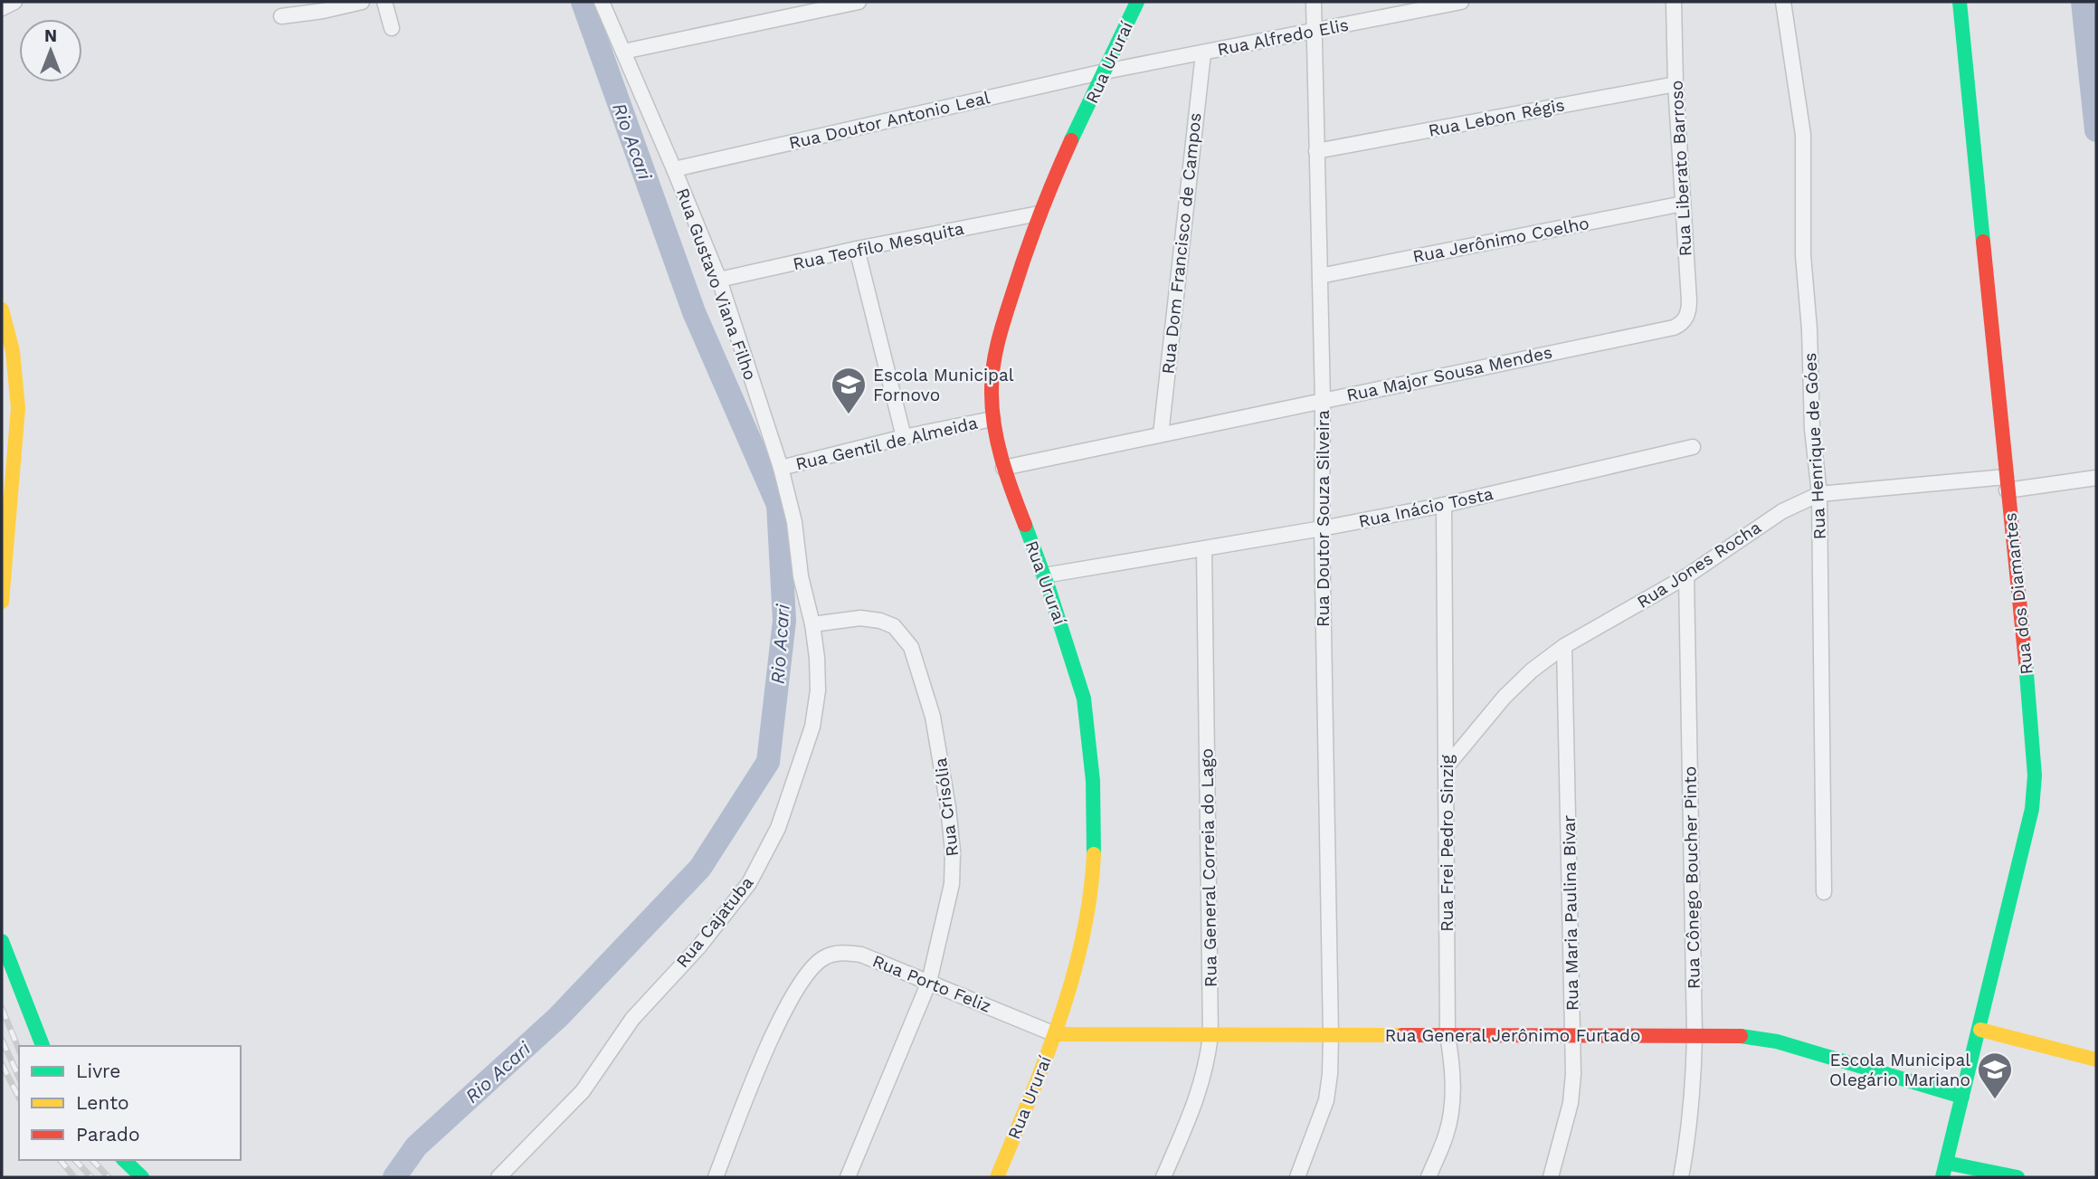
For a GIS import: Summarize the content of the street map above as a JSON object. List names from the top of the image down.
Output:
{
  "streets": {
    "street": [
      "Rua Alfredo Elis",
      "Rua Ururaí",
      "Rua Lebon Régis",
      "Rua Doutor Antonio Leal",
      "Rua Liberato Barroso",
      "Rua Jerônimo Coelho",
      "Rua Dom Francisco de Campos",
      "Rua Teofilo Mesquita",
      "Rua Gustavo Viana Filho",
      "Rua Major Sousa Mendes",
      "Rua Gentil de Almeida",
      "Rua Henrique de Góes",
      "Rua Inácio Tosta",
      "Rua Doutor Souza Silveira",
      "Rua Jones Rocha",
      "Rua dos Diamantes",
      "Rua Crisólia",
      "Rua Frei Pedro Sinzig",
      "Rua General Correia do Lago",
      "Rua Cônego Boucher Pinto",
      "Rua Maria Paulina Bivar",
      "Rua Cajatuba",
      "Rua Porto Feliz",
      "Rua General Jerônimo Furtado"
    ]
  },
  "crossings": [
    ["Rua Alfredo Elis", "Rua Ururaí"],
    ["Rua Alfredo Elis", "Rua Doutor Antonio Leal"],
    ["Rua Alfredo Elis", "Rua Dom Francisco de Campos"],
    ["Rua Alfredo Elis", "Rua Doutor Souza Silveira"],
    ["Rua Ururaí", "Rua Doutor Antonio Leal"],
    ["Rua Ururaí", "Rua Teofilo Mesquita"],
    ["Rua Ururaí", "Rua Major Sousa Mendes"],
    ["Rua Ururaí", "Rua Gentil de Almeida"],
    ["Rua Ururaí", "Rua Inácio Tosta"],
    ["Rua Ururaí", "Rua Porto Feliz"],
    ["Rua Ururaí", "Rua General Jerônimo Furtado"],
    ["Rua Lebon Régis", "Rua Liberato Barroso"],
    ["Rua Lebon Régis", "Rua Doutor Souza Silveira"],
    ["Rua Doutor Antonio Leal", "Rua Gustavo Viana Filho"],
    ["Rua Liberato Barroso", "Rua Jerônimo Coelho"],
    ["Rua Liberato Barroso", "Rua Major Sousa Mendes"],
    ["Rua Jerônimo Coelho", "Rua Doutor Souza Silveira"],
    ["Rua Dom Francisco de Campos", "Rua Major Sousa Mendes"],
    ["Rua Teofilo Mesquita", "Rua Gustavo Viana Filho"],
    ["Rua Gustavo Viana Filho", "Rua Gentil de Almeida"],
    ["Rua Gustavo Viana Filho", "Rua Cajatuba"],
    ["Rua Major Sousa Mendes", "Rua Doutor Souza Silveira"],
    ["Rua Henrique de Góes", "Rua Jones Rocha"],
    ["Rua Inácio Tosta", "Rua Doutor Souza Silveira"],
    ["Rua Inácio Tosta", "Rua Frei Pedro Sinzig"],
    ["Rua Inácio Tosta", "Rua General Correia do Lago"],
    ["Rua Doutor Souza Silveira", "Rua General Jerônimo Furtado"],
    ["Rua Jones Rocha", "Rua dos Diamantes"],
    ["Rua Jones Rocha", "Rua Frei Pedro Sinzig"],
    ["Rua Jones Rocha", "Rua Cônego Boucher Pinto"],
    ["Rua Jones Rocha", "Rua Maria Paulina Bivar"],
    ["Rua dos Diamantes", "Rua General Jerônimo Furtado"],
    ["Rua Crisólia", "Rua Cajatuba"],
    ["Rua Crisólia", "Rua Porto Feliz"],
    ["Rua Frei Pedro Sinzig", "Rua General Jerônimo Furtado"],
    ["Rua General Correia do Lago", "Rua General Jerônimo Furtado"],
    ["Rua Cônego Boucher Pinto", "Rua General Jerônimo Furtado"],
    ["Rua Maria Paulina Bivar", "Rua General Jerônimo Furtado"],
    ["Rua Porto Feliz", "Rua General Jerônimo Furtado"]
  ],
  "water": ["Rio Acari"],
  "places": {
    "school or university": ["Escola Municipal Fornovo", "Escola Municipal Olegário Mariano"]
  },
  "legend": ["Livre", "Lento", "Parado"],
  "north": "top"
}
